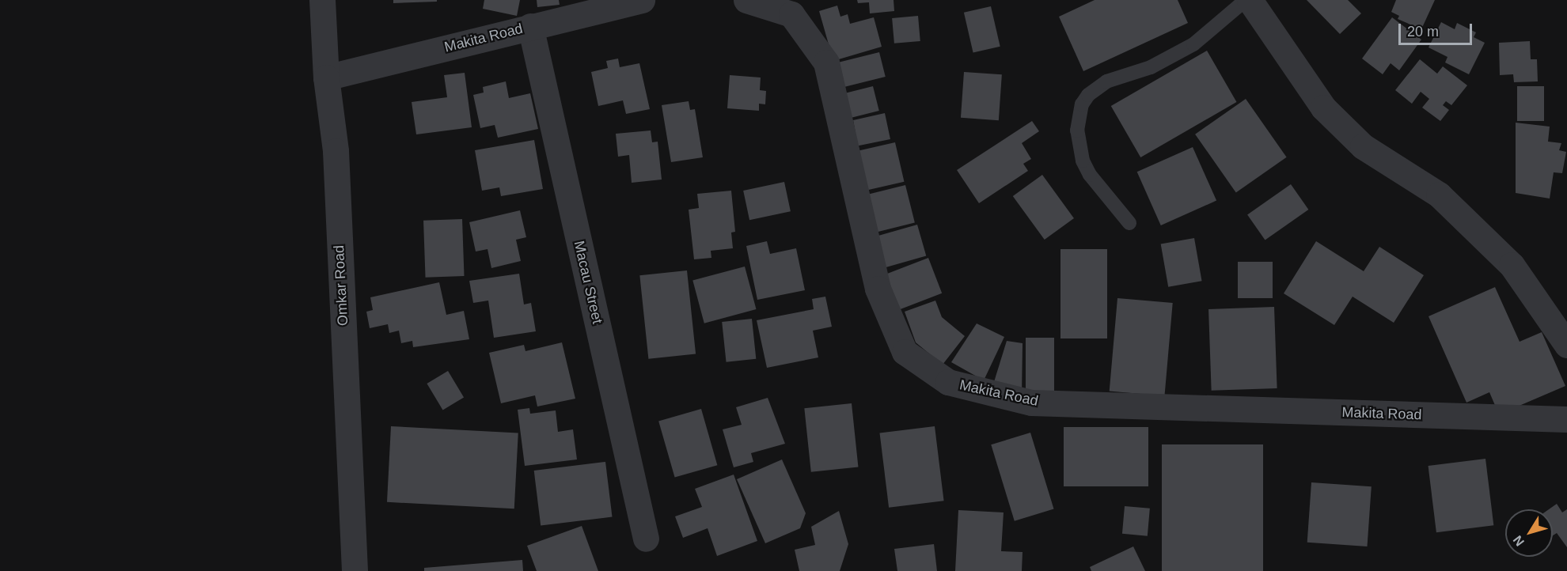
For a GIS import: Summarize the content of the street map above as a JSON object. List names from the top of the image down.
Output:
{
  "streets": {
    "street": ["Makita Road", "Macau Street", "Omkar Road"]
  },
  "crossings": [
    ["Makita Road", "Macau Street"],
    ["Makita Road", "Omkar Road"]
  ],
  "scale_bar": "20 m",
  "north": "bottom left"
}
